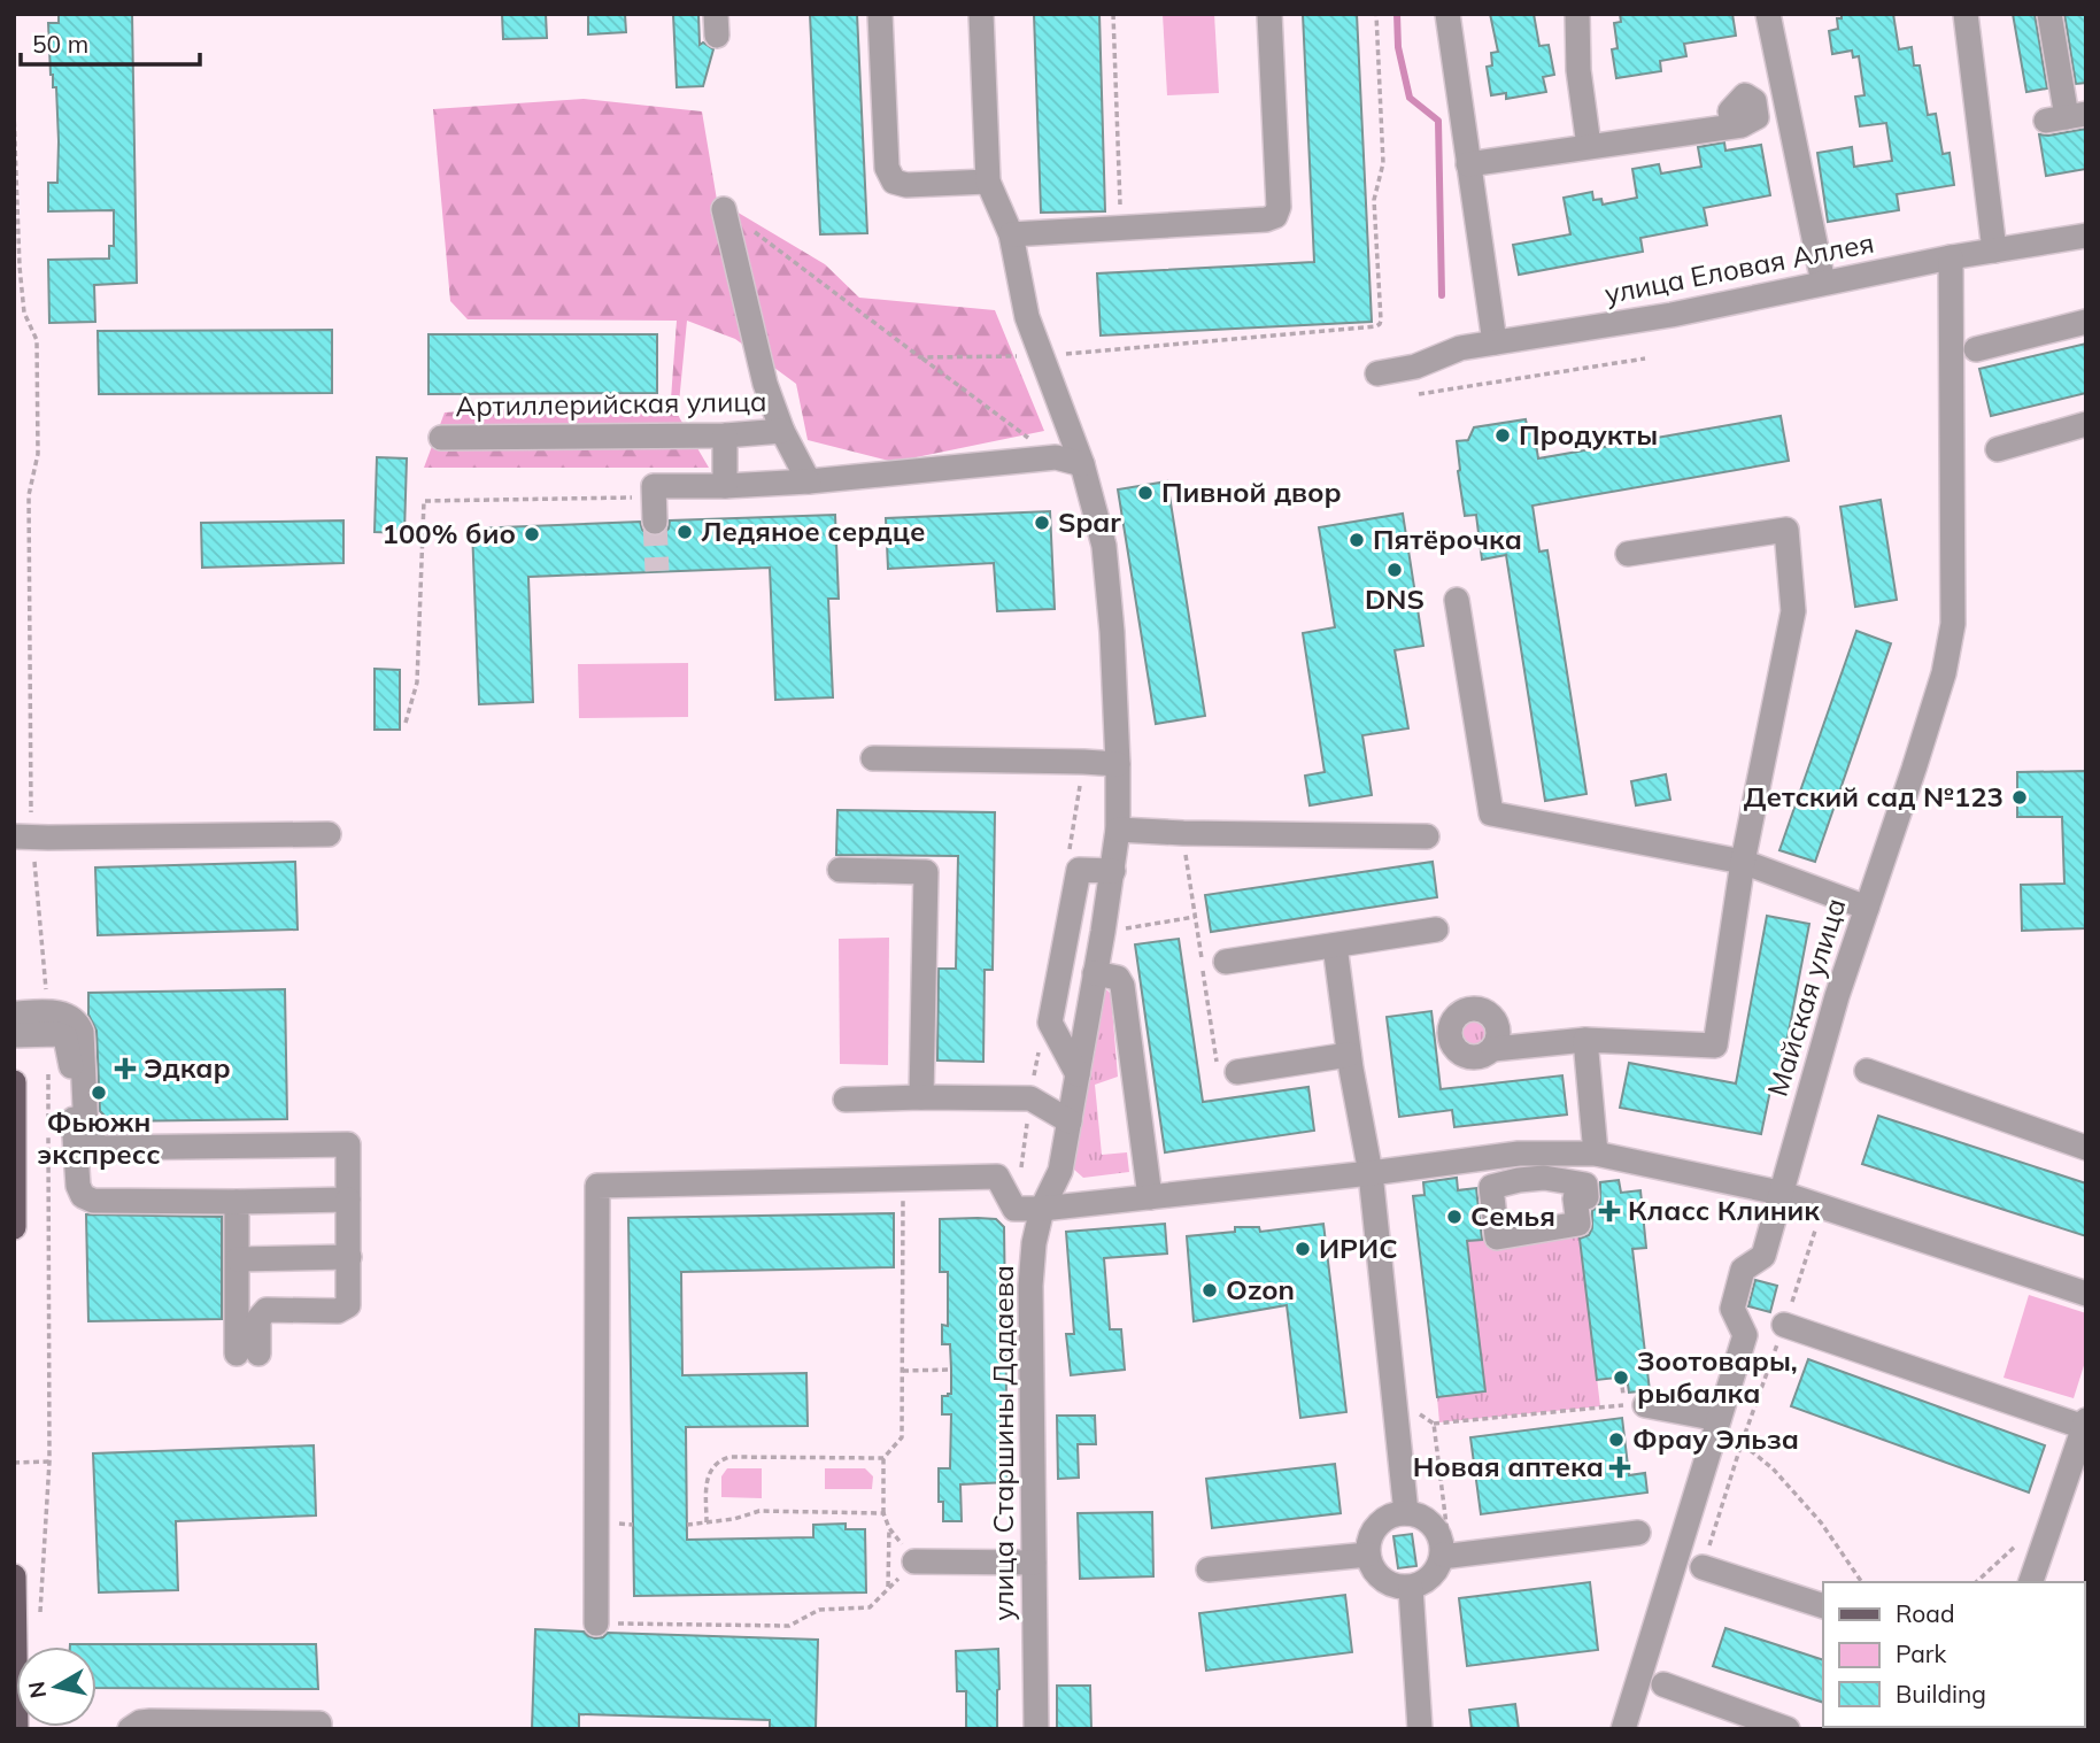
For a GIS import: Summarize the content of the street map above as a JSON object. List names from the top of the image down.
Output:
{
  "streets": {
    "street": [
      "улица Еловая Аллея",
      "Артиллерийская улица",
      "Майская улица",
      "улица Старшины Дадаева"
    ]
  },
  "crossings": [
    ["улица Еловая Аллея", "Майская улица"]
  ],
  "places": {
    "other": [
      "Продукты",
      "Пивной двор",
      "Spar",
      "Ледяное сердце",
      "100% био",
      "Пятёрочка",
      "DNS",
      "Детский сад №123",
      "Фьюжн экспресс",
      "Семья",
      "ИРИС",
      "Ozon",
      "Зоотовары, рыбалка",
      "Фрау Эльза"
    ],
    "health": ["Эдкар", "Класс Клиник", "Новая аптека"]
  },
  "legend": ["Road", "Park", "Building"],
  "scale_bar": "50 m",
  "north": "left"
}
